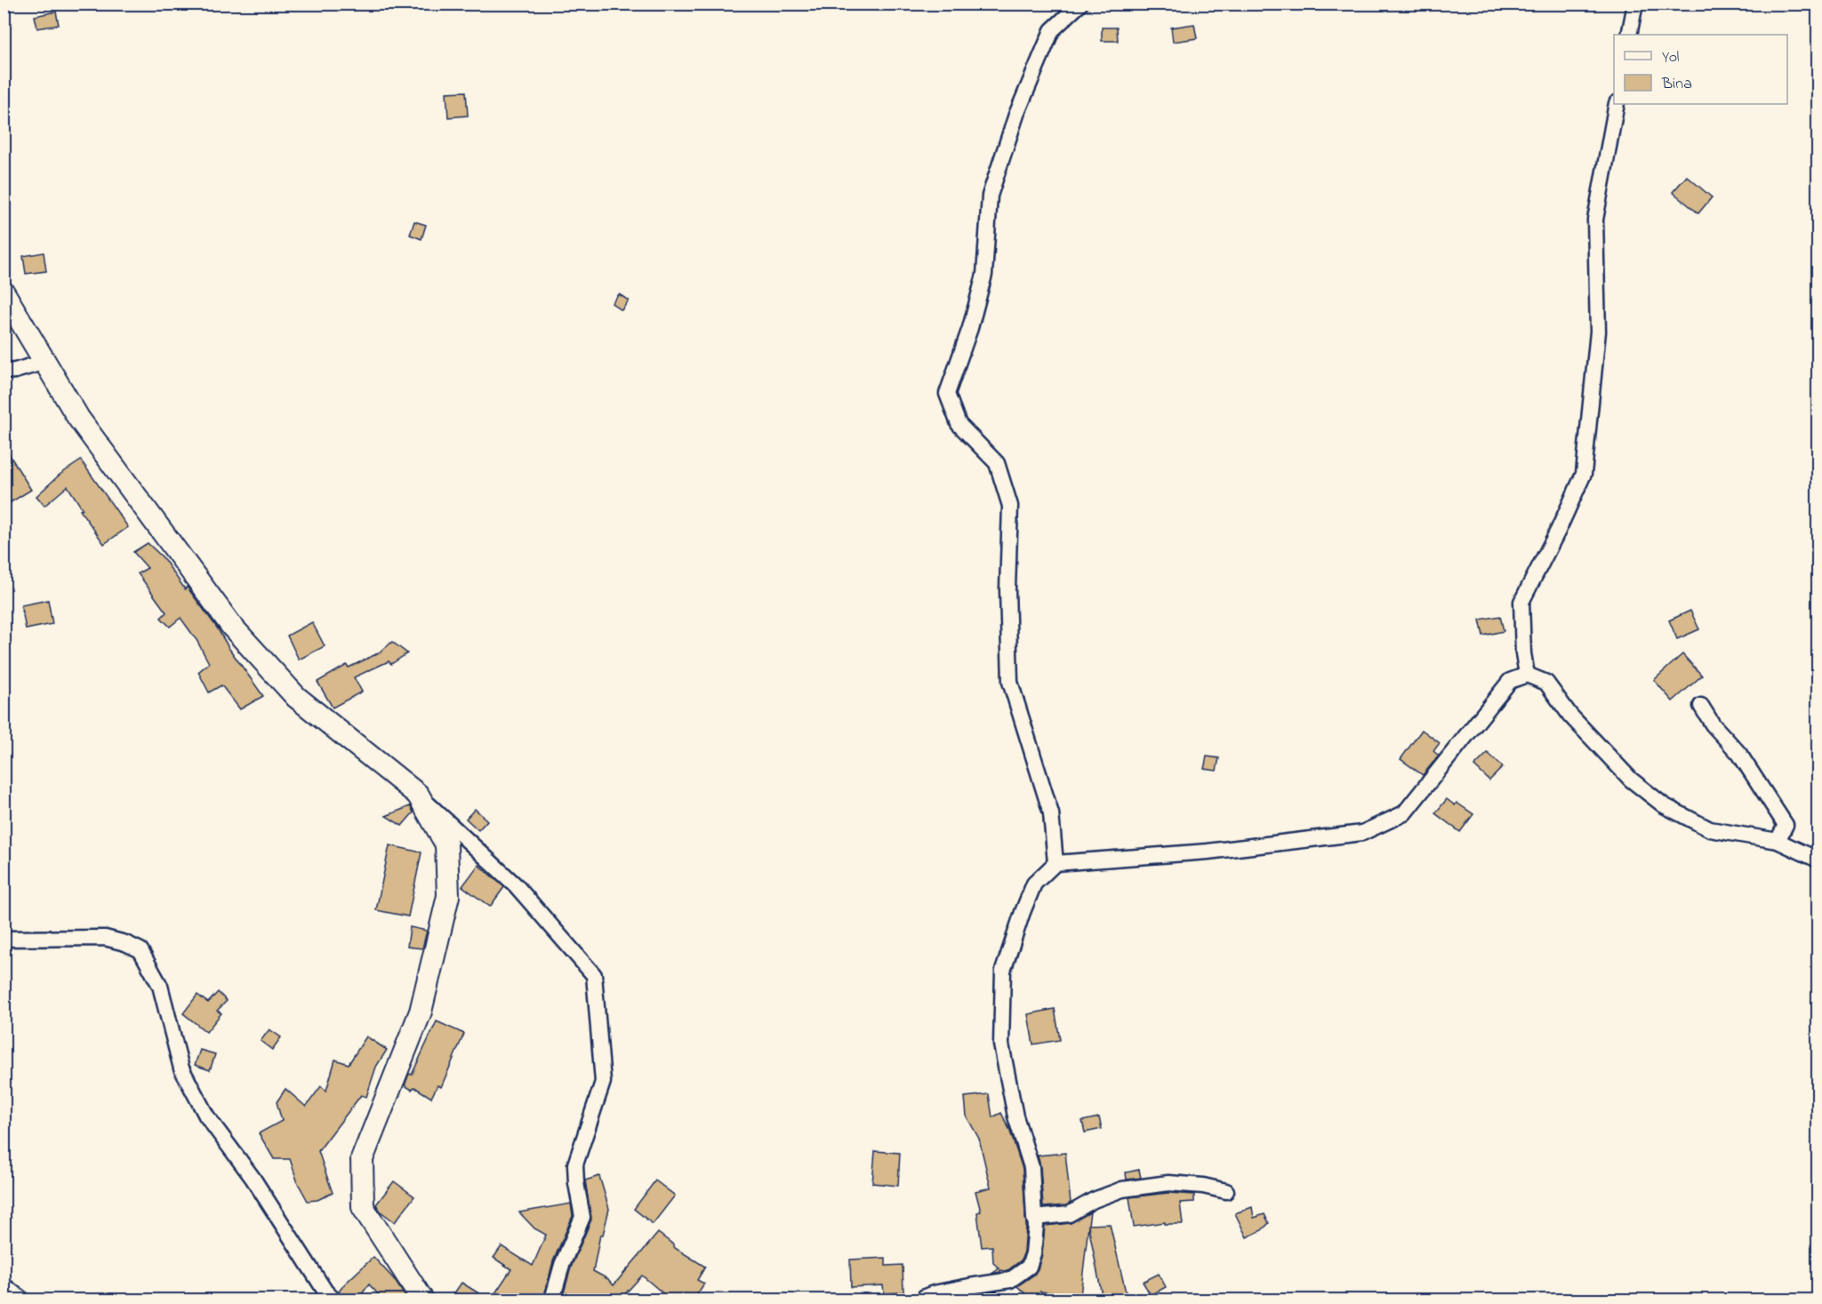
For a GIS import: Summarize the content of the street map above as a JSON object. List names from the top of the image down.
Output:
{
  "legend": ["Yol", "Bina"]
}
